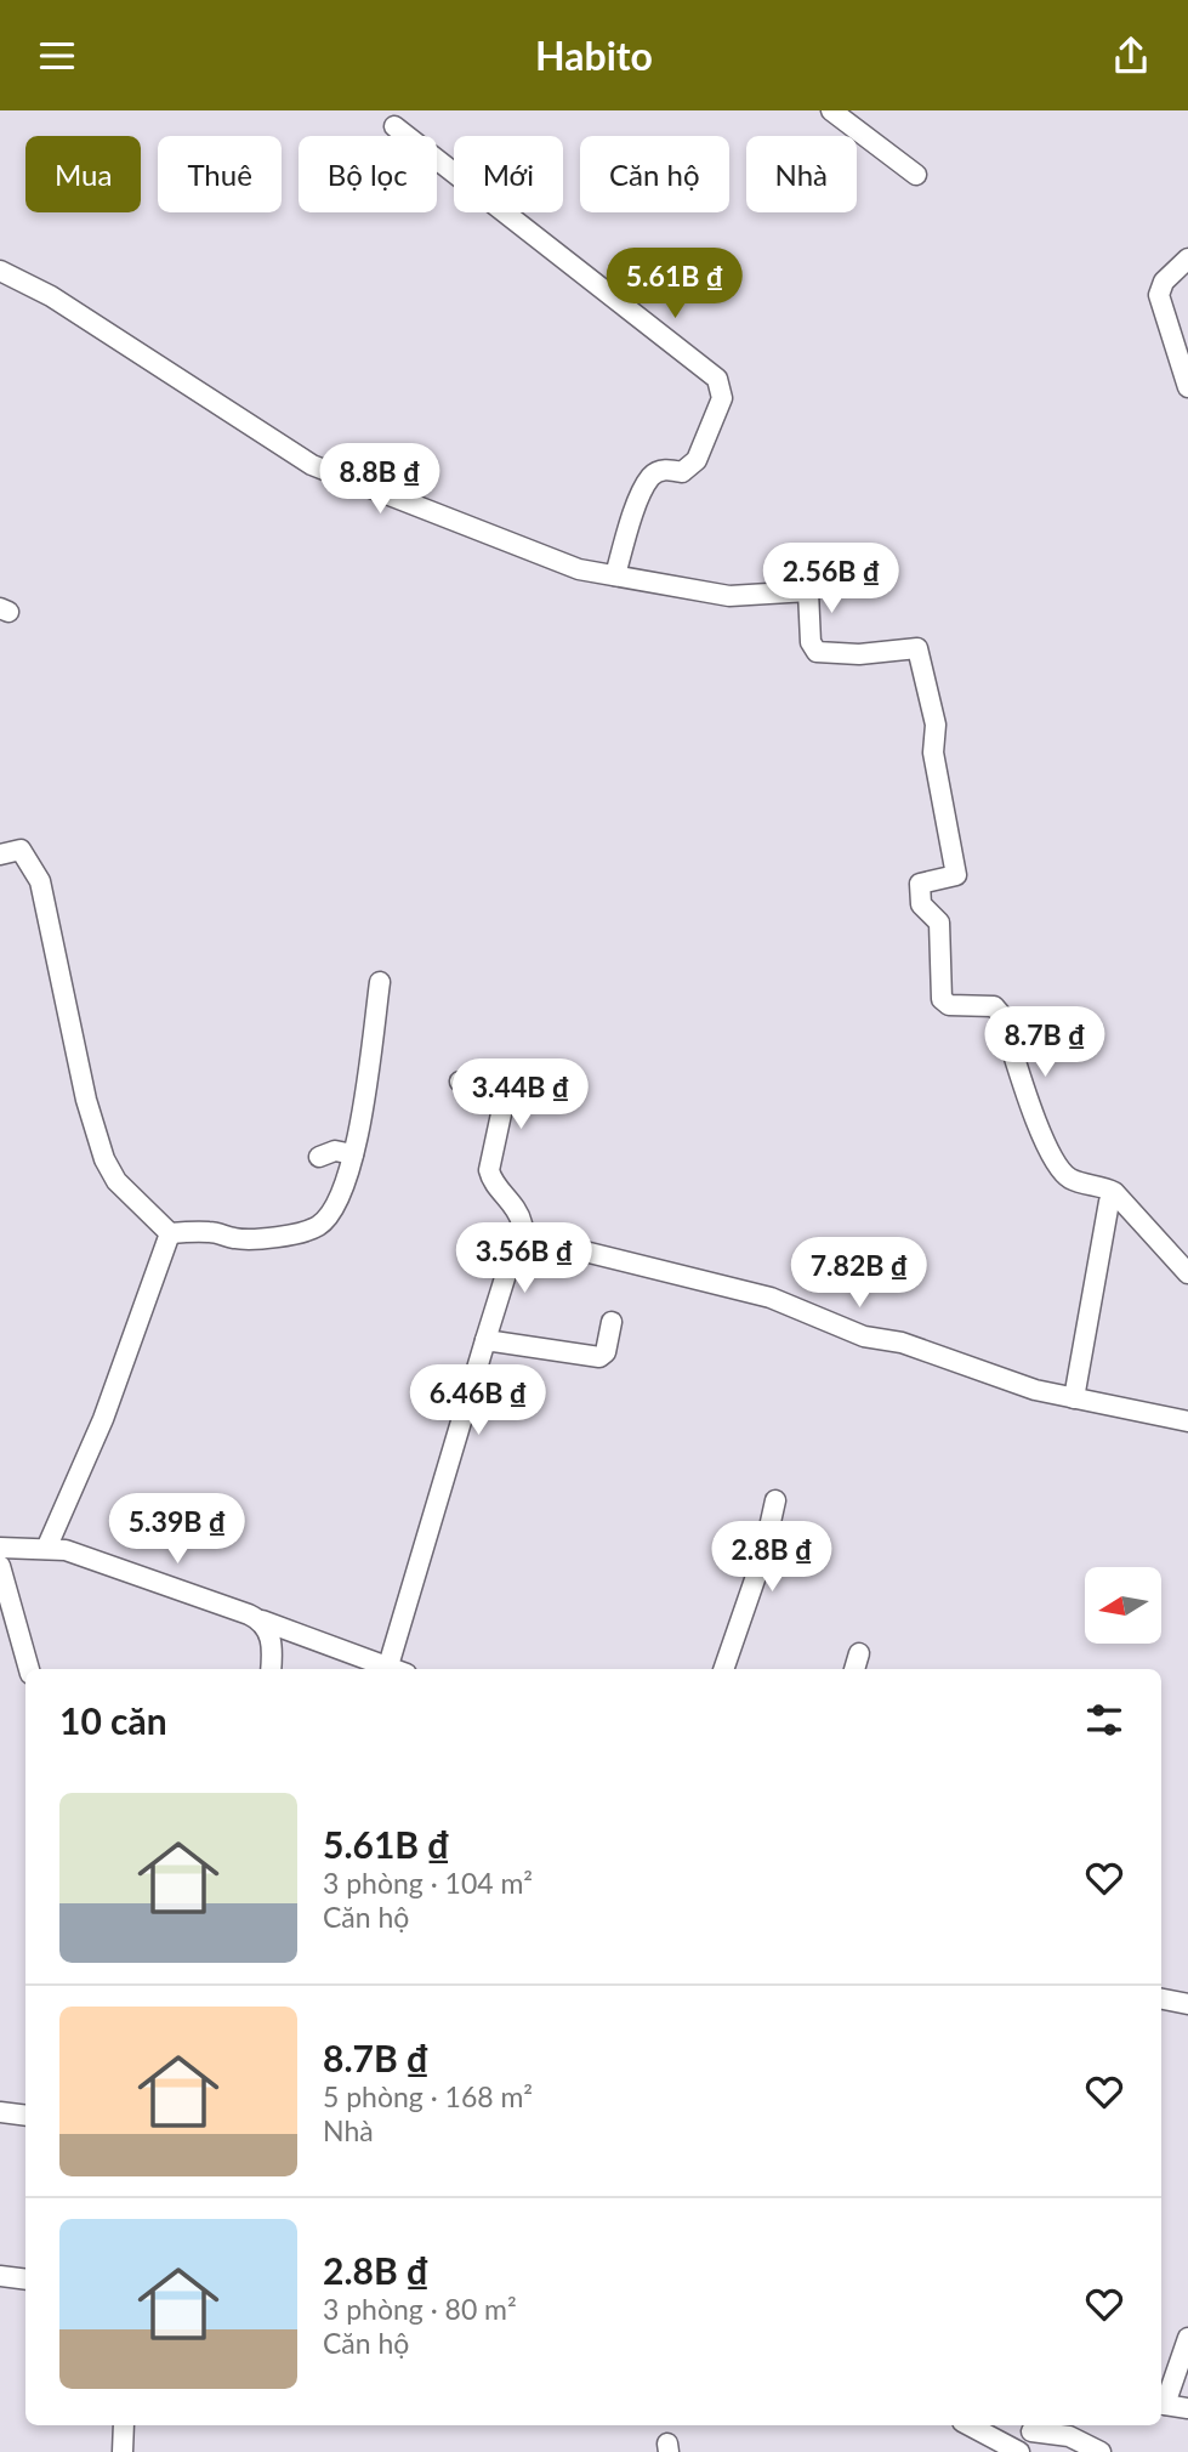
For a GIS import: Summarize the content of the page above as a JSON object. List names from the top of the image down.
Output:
{
  "north": "left",
  "page": {
    "header": "Habito",
    "chip": [
      "Mua",
      "Thuê",
      "Bộ lọc",
      "Mới",
      "Căn hộ",
      "Nhà"
    ],
    "price": [
      "5.61B ₫",
      "8.8B ₫",
      "2.56B ₫",
      "8.7B ₫",
      "3.44B ₫",
      "3.56B ₫",
      "7.82B ₫",
      "6.46B ₫",
      "5.39B ₫",
      "2.8B ₫"
    ],
    "heading": "10 căn",
    "list": [
      {
        "name": "5.61B ₫",
        "note": "3 phòng · 104 m² · Căn hộ"
      },
      {
        "name": "8.7B ₫",
        "note": "5 phòng · 168 m² · Nhà"
      },
      {
        "name": "2.8B ₫",
        "note": "3 phòng · 80 m² · Căn hộ"
      }
    ]
  }
}
